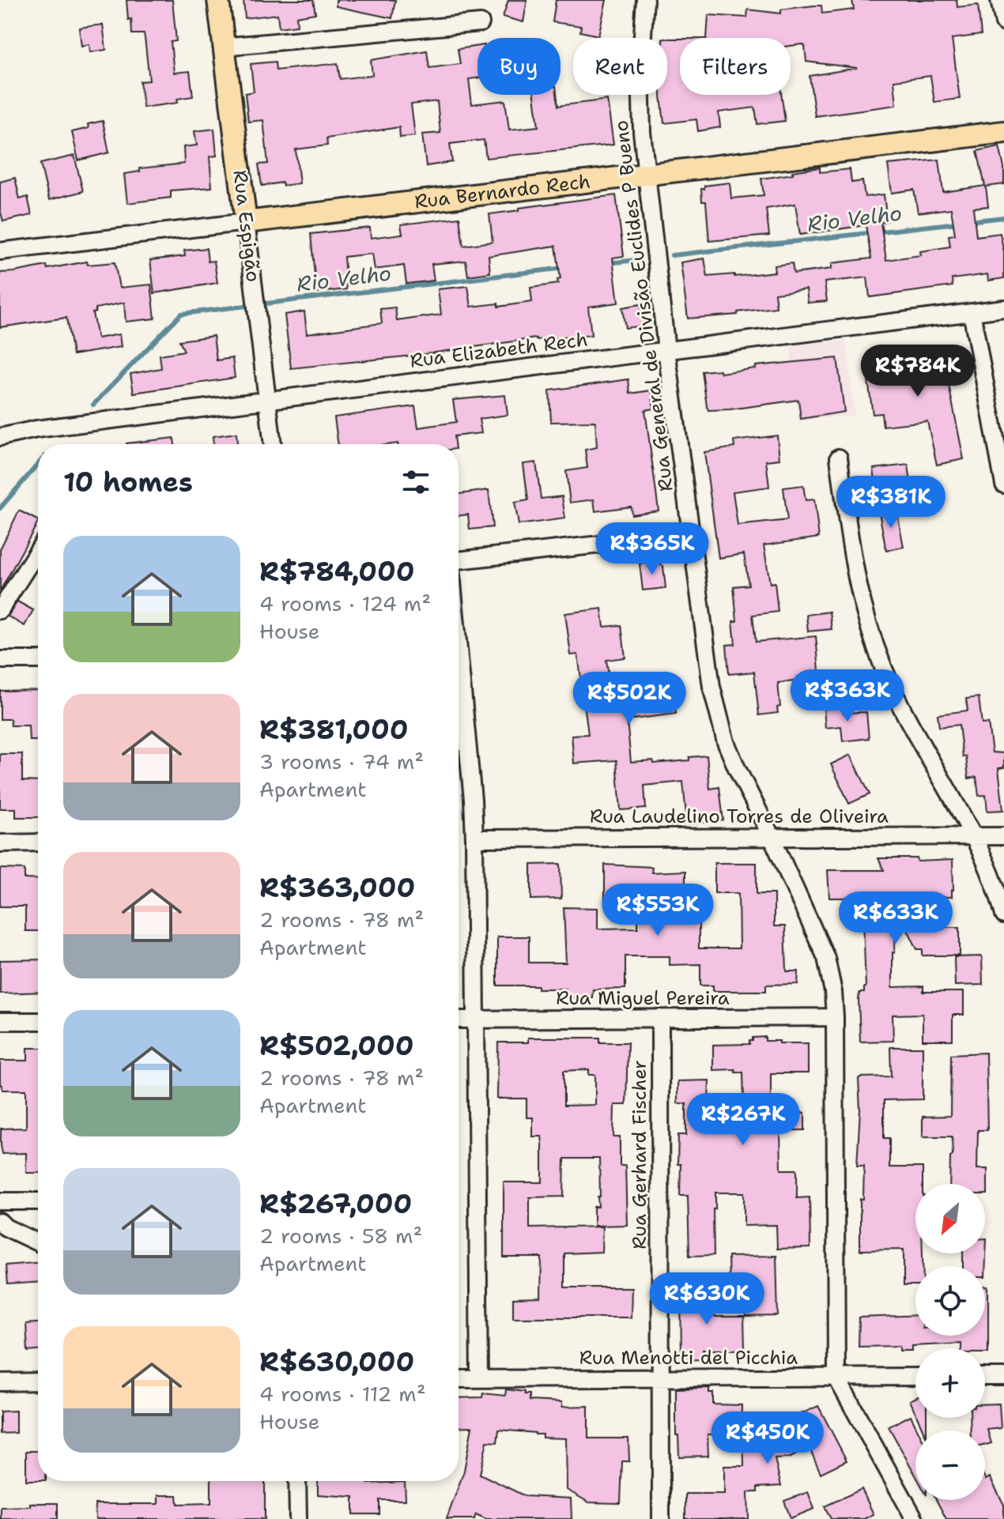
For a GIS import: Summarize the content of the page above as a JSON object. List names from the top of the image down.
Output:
{
  "streets": {
    "main road": ["Rua Bernardo Rech", "Rua Espigão"],
    "street": [
      "Rua General de Divisão Euclides P Bueno",
      "Rua Elizabeth Rech",
      "Rua Laudelino Torres de Oliveira",
      "Rua Miguel Pereira",
      "Rua Gerhard Fischer",
      "Rua Menotti del Picchia"
    ]
  },
  "crossings": [
    ["Rua Bernardo Rech", "Rua Espigão"],
    ["Rua Bernardo Rech", "Rua General de Divisão Euclides P Bueno"],
    ["Rua Espigão", "Rua Elizabeth Rech"],
    ["Rua General de Divisão Euclides P Bueno", "Rua Elizabeth Rech"],
    ["Rua General de Divisão Euclides P Bueno", "Rua Laudelino Torres de Oliveira"],
    ["Rua General de Divisão Euclides P Bueno", "Rua Miguel Pereira"],
    ["Rua General de Divisão Euclides P Bueno", "Rua Menotti del Picchia"],
    ["Rua Miguel Pereira", "Rua Gerhard Fischer"],
    ["Rua Gerhard Fischer", "Rua Menotti del Picchia"]
  ],
  "water": ["Rio Velho"],
  "north": "bottom left",
  "page": {
    "chip": ["Buy", "Rent", "Filters"],
    "price": [
      "R$784K",
      "R$381K",
      "R$365K",
      "R$363K",
      "R$502K",
      "R$553K",
      "R$633K",
      "R$267K",
      "R$630K",
      "R$450K"
    ],
    "heading": "10 homes",
    "list": [
      {
        "name": "R$784,000",
        "note": "4 rooms · 124 m² · House"
      },
      {
        "name": "R$381,000",
        "note": "3 rooms · 74 m² · Apartment"
      },
      {
        "name": "R$363,000",
        "note": "2 rooms · 78 m² · Apartment"
      },
      {
        "name": "R$502,000",
        "note": "2 rooms · 78 m² · Apartment"
      },
      {
        "name": "R$267,000",
        "note": "2 rooms · 58 m² · Apartment"
      },
      {
        "name": "R$630,000",
        "note": "4 rooms · 112 m² · House"
      }
    ],
    "map_buttons": ["+", "−"]
  }
}
